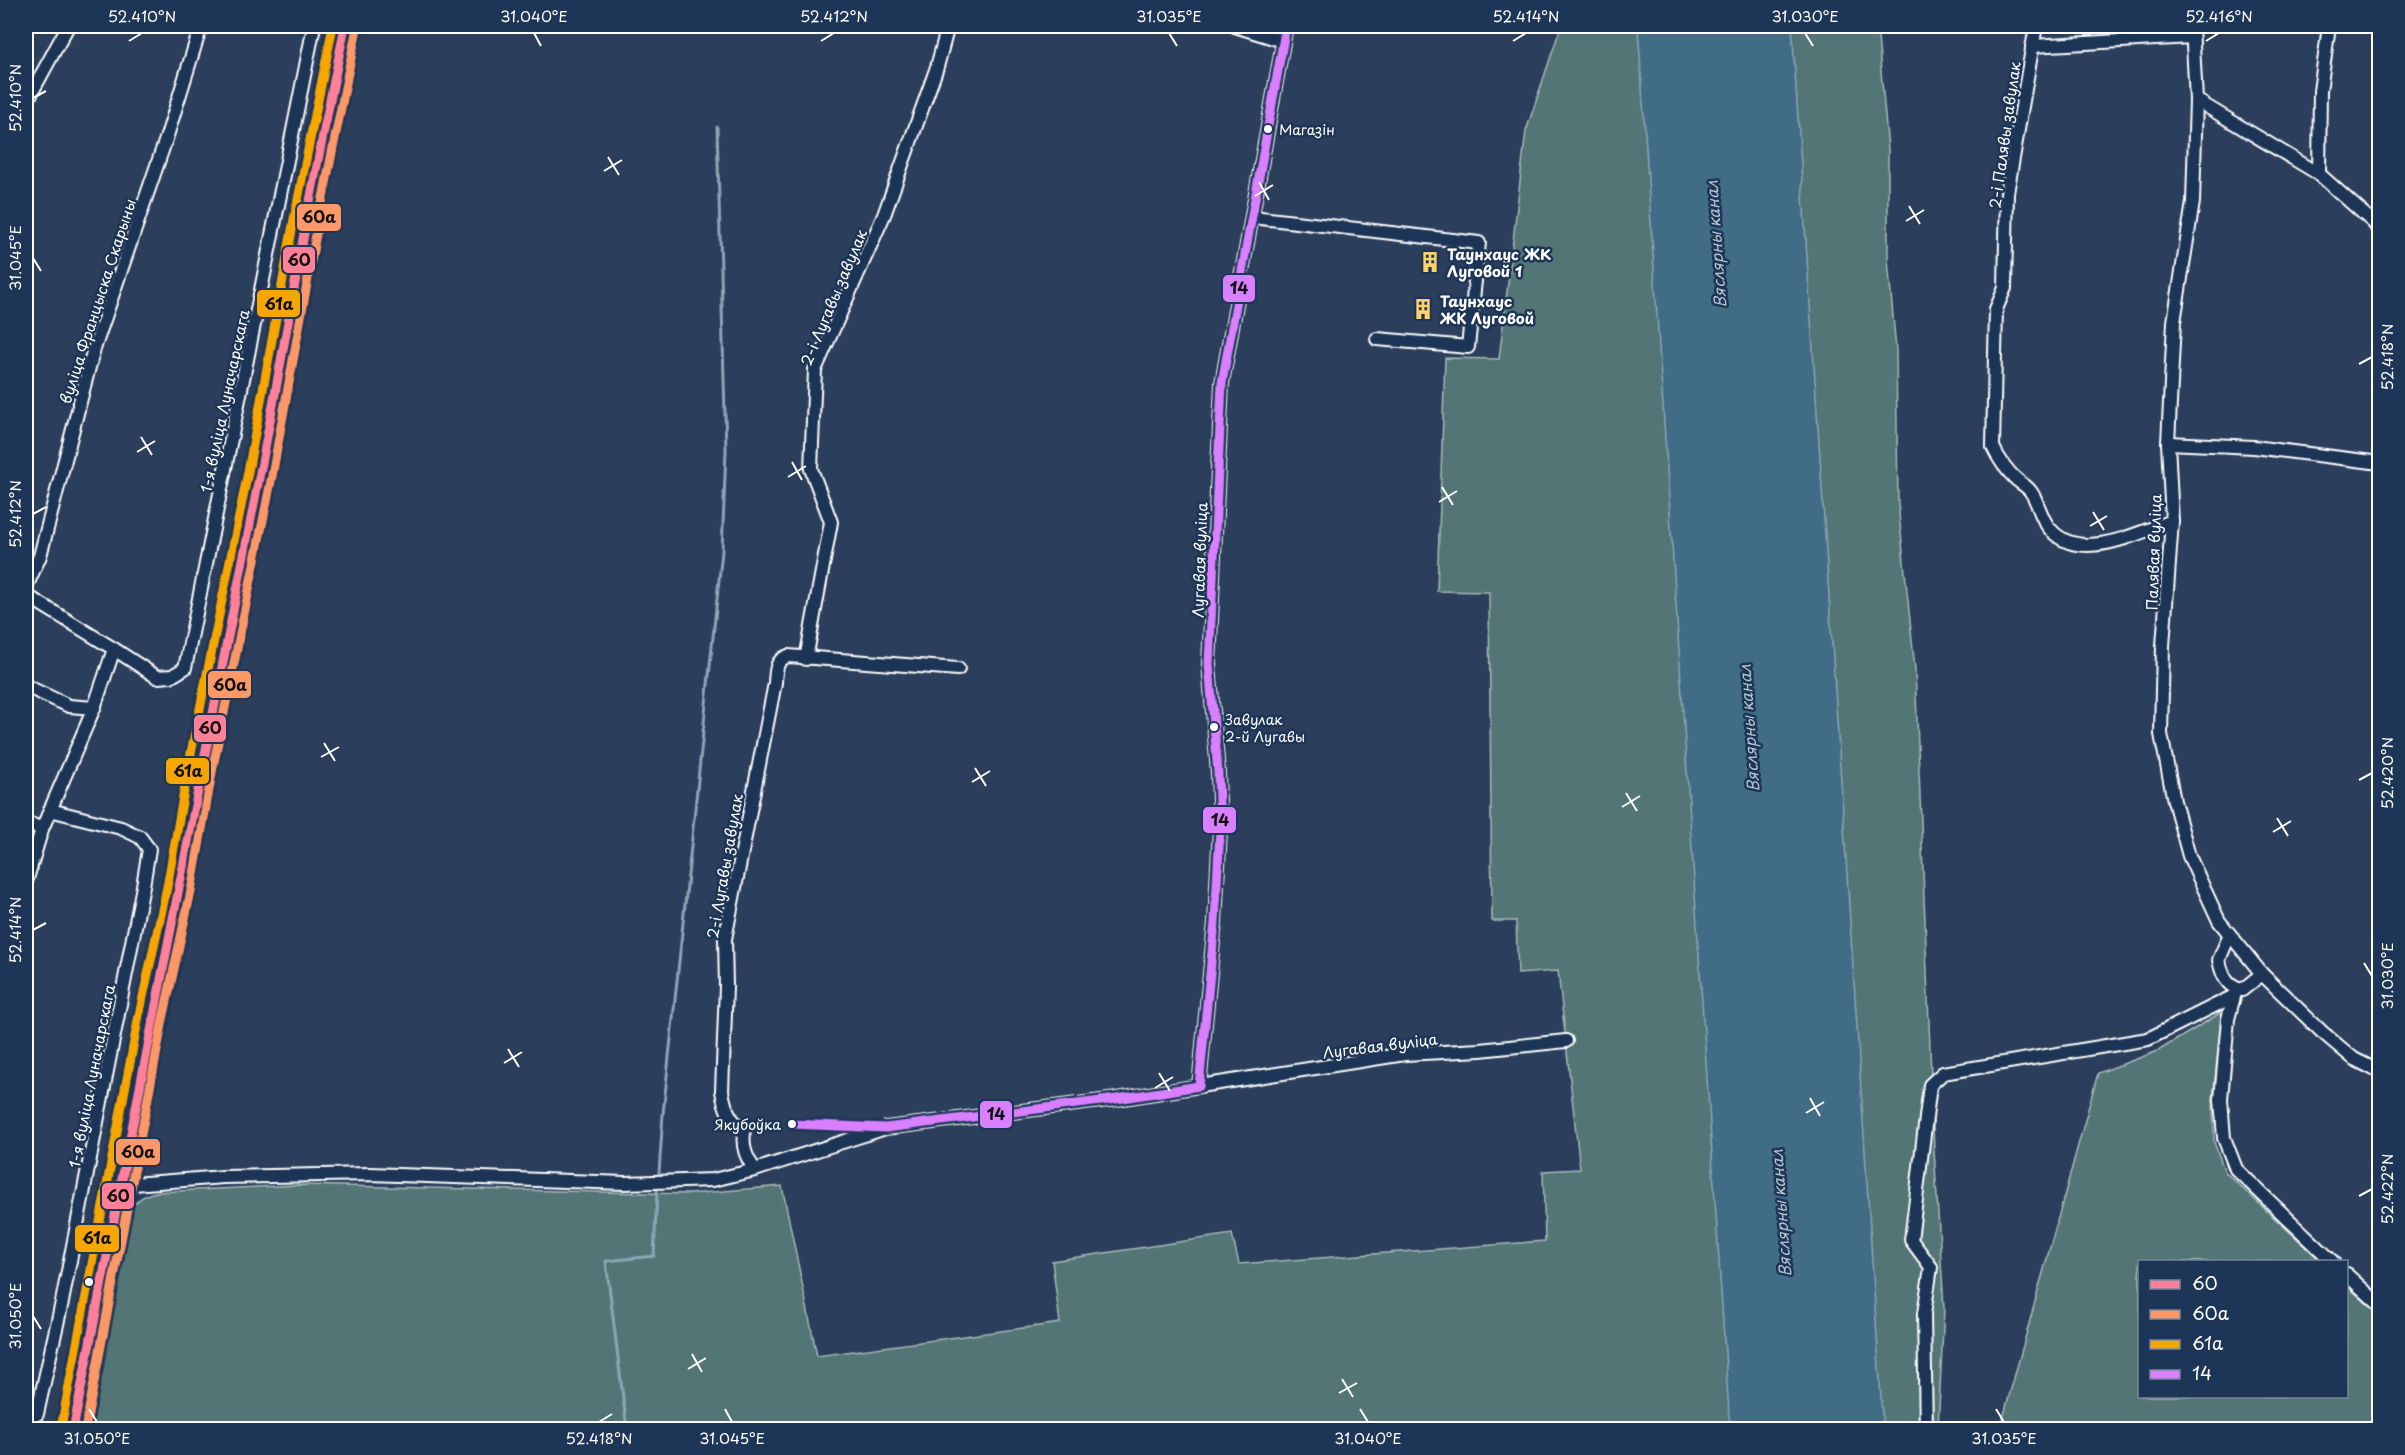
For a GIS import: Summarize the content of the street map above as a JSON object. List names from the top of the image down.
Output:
{
  "streets": {
    "street": [
      "2-і Палявы завулак",
      "2-і Лугавы завулак",
      "вуліца Францыска Скарыны",
      "1-я вуліца Луначарскага",
      "Палявая вуліца",
      "Лугавая вуліца"
    ]
  },
  "crossings": [
    ["2-і Палявы завулак", "Палявая вуліца"],
    ["2-і Лугавы завулак", "Лугавая вуліца"]
  ],
  "water": ["Вяслярны канал"],
  "places": {
    "other": ["Магазін", "Завулак 2-й Лугавы", "Якубоўка"],
    "building": ["Таунхаус ЖК Луговой 1", "Таунхаус ЖК Луговой"]
  },
  "lines": [
    "transit line 60",
    "transit line 61а",
    "transit line 14",
    "transit line 60а"
  ],
  "legend": [
    "60",
    "60а",
    "61а",
    "14"
  ],
  "coordinates": [
    "52.410°N",
    "31.040°E",
    "52.412°N",
    "31.035°E",
    "52.414°N",
    "31.030°E",
    "52.416°N",
    "31.045°E",
    "52.418°N",
    "52.420°N",
    "52.422°N",
    "31.050°E"
  ]
}
